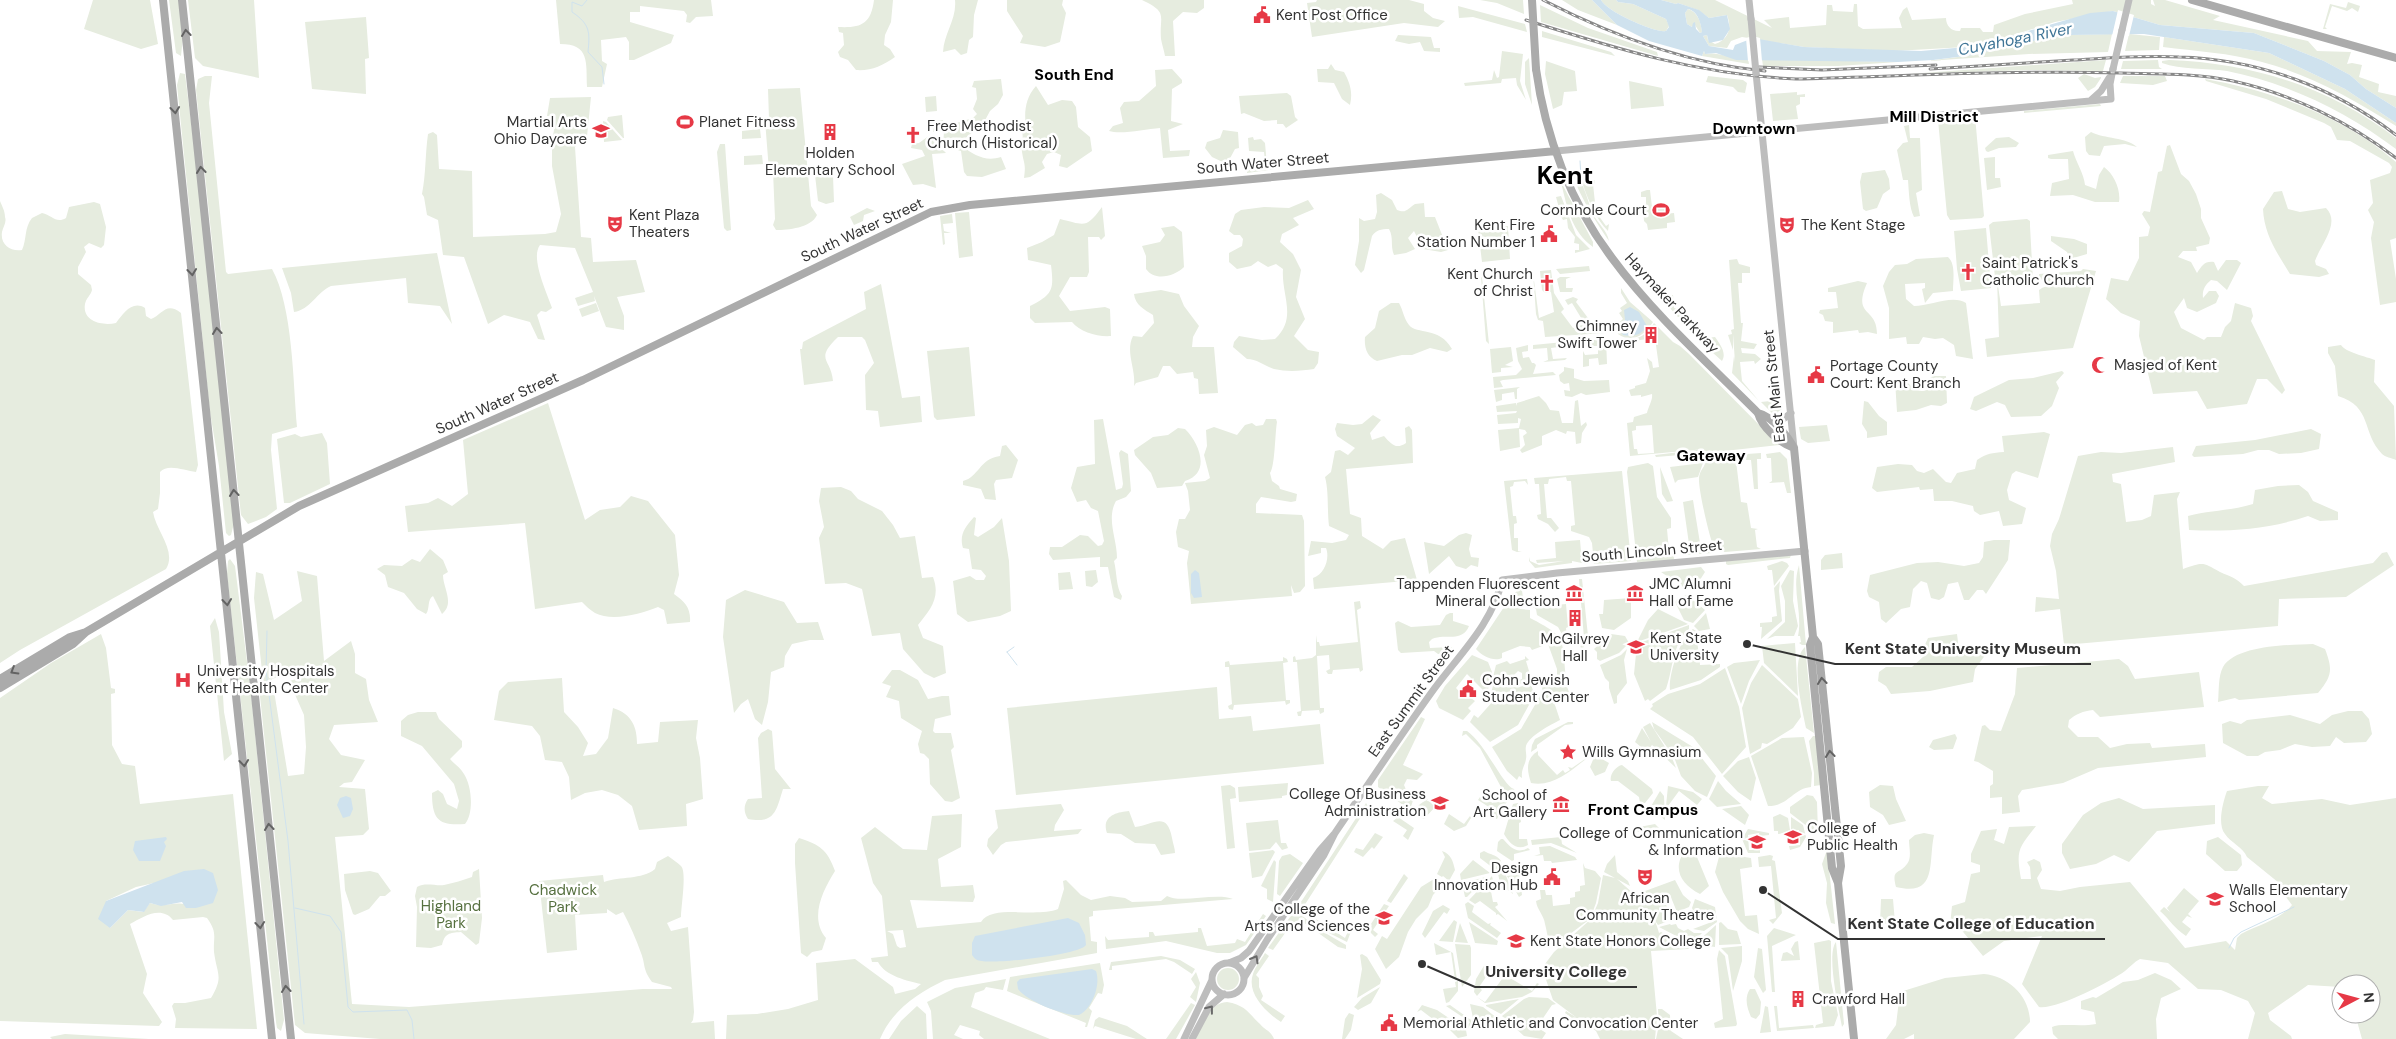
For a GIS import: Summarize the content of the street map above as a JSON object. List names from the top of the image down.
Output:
{
  "streets": {
    "main road": [
      "South Water Street",
      "Haymaker Parkway",
      "East Main Street",
      "South Lincoln Street",
      "East Summit Street"
    ]
  },
  "crossings": [
    ["South Water Street", "Haymaker Parkway"],
    ["South Water Street", "East Main Street"],
    ["Haymaker Parkway", "East Main Street"],
    ["East Main Street", "South Lincoln Street"],
    ["South Lincoln Street", "East Summit Street"]
  ],
  "districts": [
    "South End",
    "Mill District",
    "Downtown",
    "Kent",
    "Gateway",
    "Front Campus"
  ],
  "water": ["Cuyahoga River"],
  "parks": ["Chadwick Park", "Highland Park"],
  "places": {
    "public building": [
      "Kent Post Office",
      "Kent Fire Station Number 1",
      "Portage County Court: Kent Branch",
      "Cohn Jewish Student Center",
      "Design Innovation Hub",
      "Memorial Athletic and Convocation Center"
    ],
    "sports": ["Planet Fitness", "Cornhole Court"],
    "school or university": [
      "Martial Arts Ohio Daycare",
      "Kent State University",
      "College Of Business Administration",
      "College of Public Health",
      "College of Communication & Information",
      "Walls Elementary School",
      "College of the Arts and Sciences",
      "Kent State Honors College"
    ],
    "building": [
      "Holden Elementary School",
      "Chimney Swift Tower",
      "McGilvrey Hall",
      "Crawford Hall"
    ],
    "church": ["Free Methodist Church (Historical)", "Saint Patrick's Catholic Church", "Kent Church of Christ"],
    "theatre": ["Kent Plaza Theaters", "The Kent Stage", "African Community Theatre"],
    "mosque": ["Masjed of Kent"],
    "museum": ["Tappenden Fluorescent Mineral Collection", "JMC Alumni Hall of Fame", "School of Art Gallery"],
    "other": ["Kent State University Museum", "Kent State College of Education", "University College"],
    "hospital": ["University Hospitals Kent Health Center"],
    "place": ["Wills Gymnasium"]
  },
  "north": "right"
}
